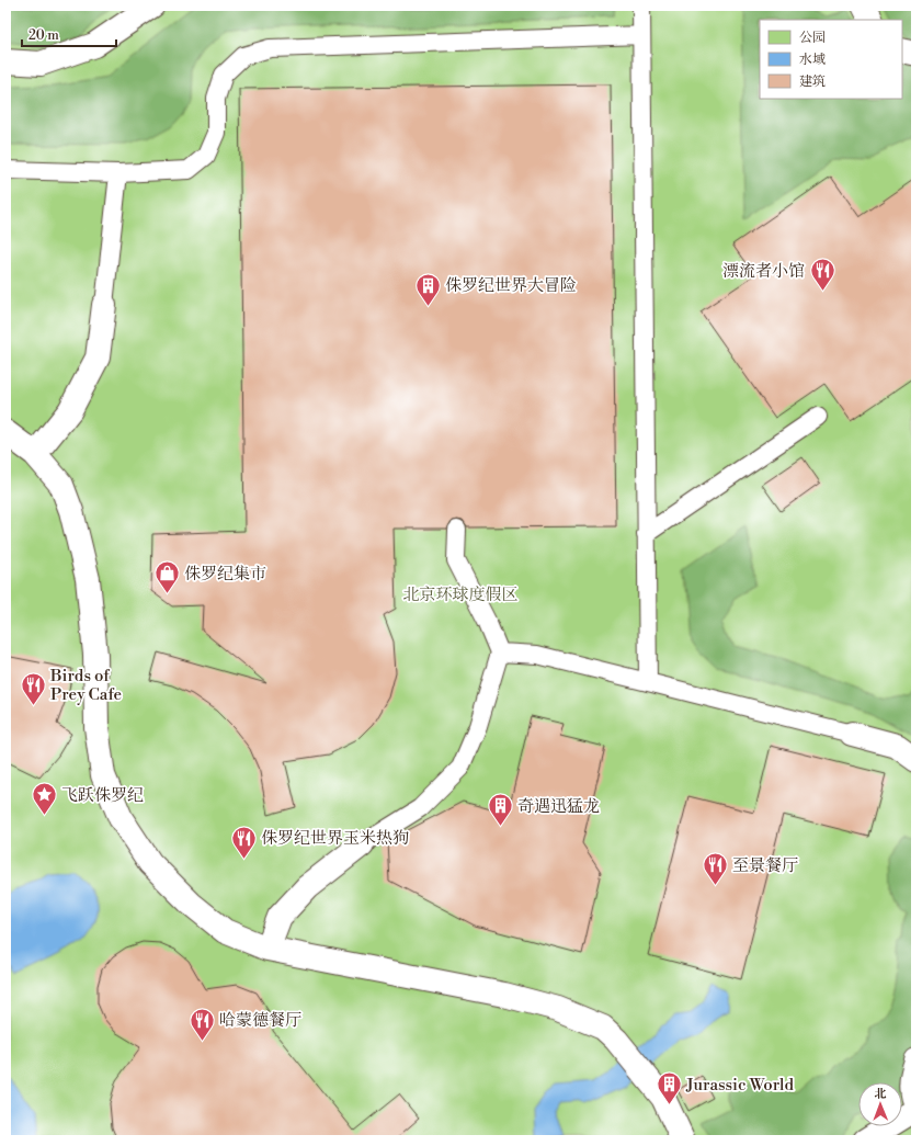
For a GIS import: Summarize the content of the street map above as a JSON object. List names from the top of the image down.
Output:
{
  "parks": ["北京环球度假区"],
  "places": {
    "restaurant": [
      "漂流者小馆",
      "Birds of Prey Cafe",
      "侏罗纪世界玉米热狗",
      "至景餐厅",
      "哈蒙德餐厅"
    ],
    "building": ["侏罗纪世界大冒险", "奇遇迅猛龙", "Jurassic World"],
    "shop": ["侏罗纪集市"],
    "place": ["飞跃侏罗纪"]
  },
  "legend": ["公园", "水域", "建筑"],
  "scale_bar": "20 m",
  "north": "top"
}
